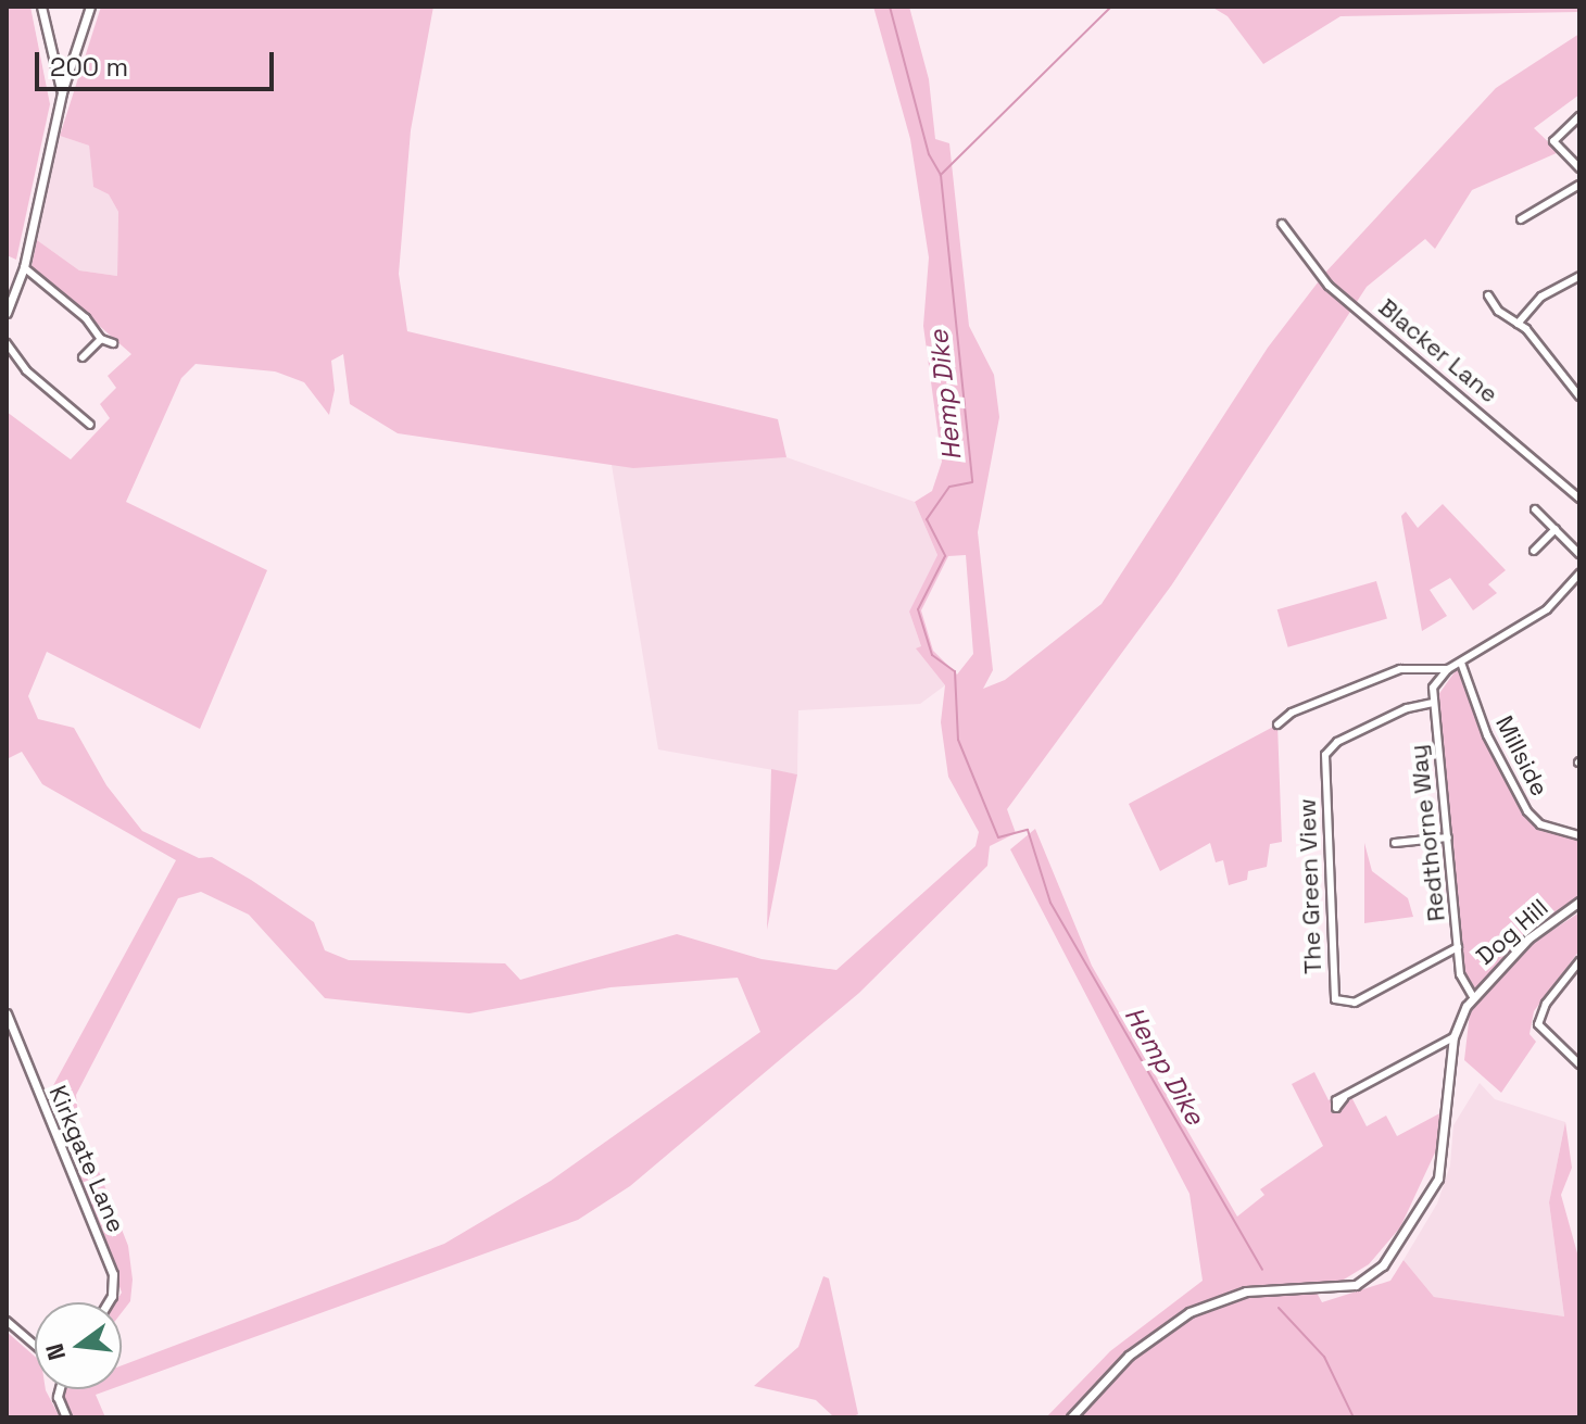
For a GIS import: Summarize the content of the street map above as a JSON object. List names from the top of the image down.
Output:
{
  "streets": {
    "street": [
      "Blacker Lane",
      "Millside",
      "Redthorne Way",
      "The Green View",
      "Dog Hill",
      "Kirkgate Lane"
    ]
  },
  "crossings": [
    ["Redthorne Way", "The Green View"],
    ["Redthorne Way", "Dog Hill"]
  ],
  "water": ["Hemp Dike"],
  "scale_bar": "200 m",
  "north": "left"
}
